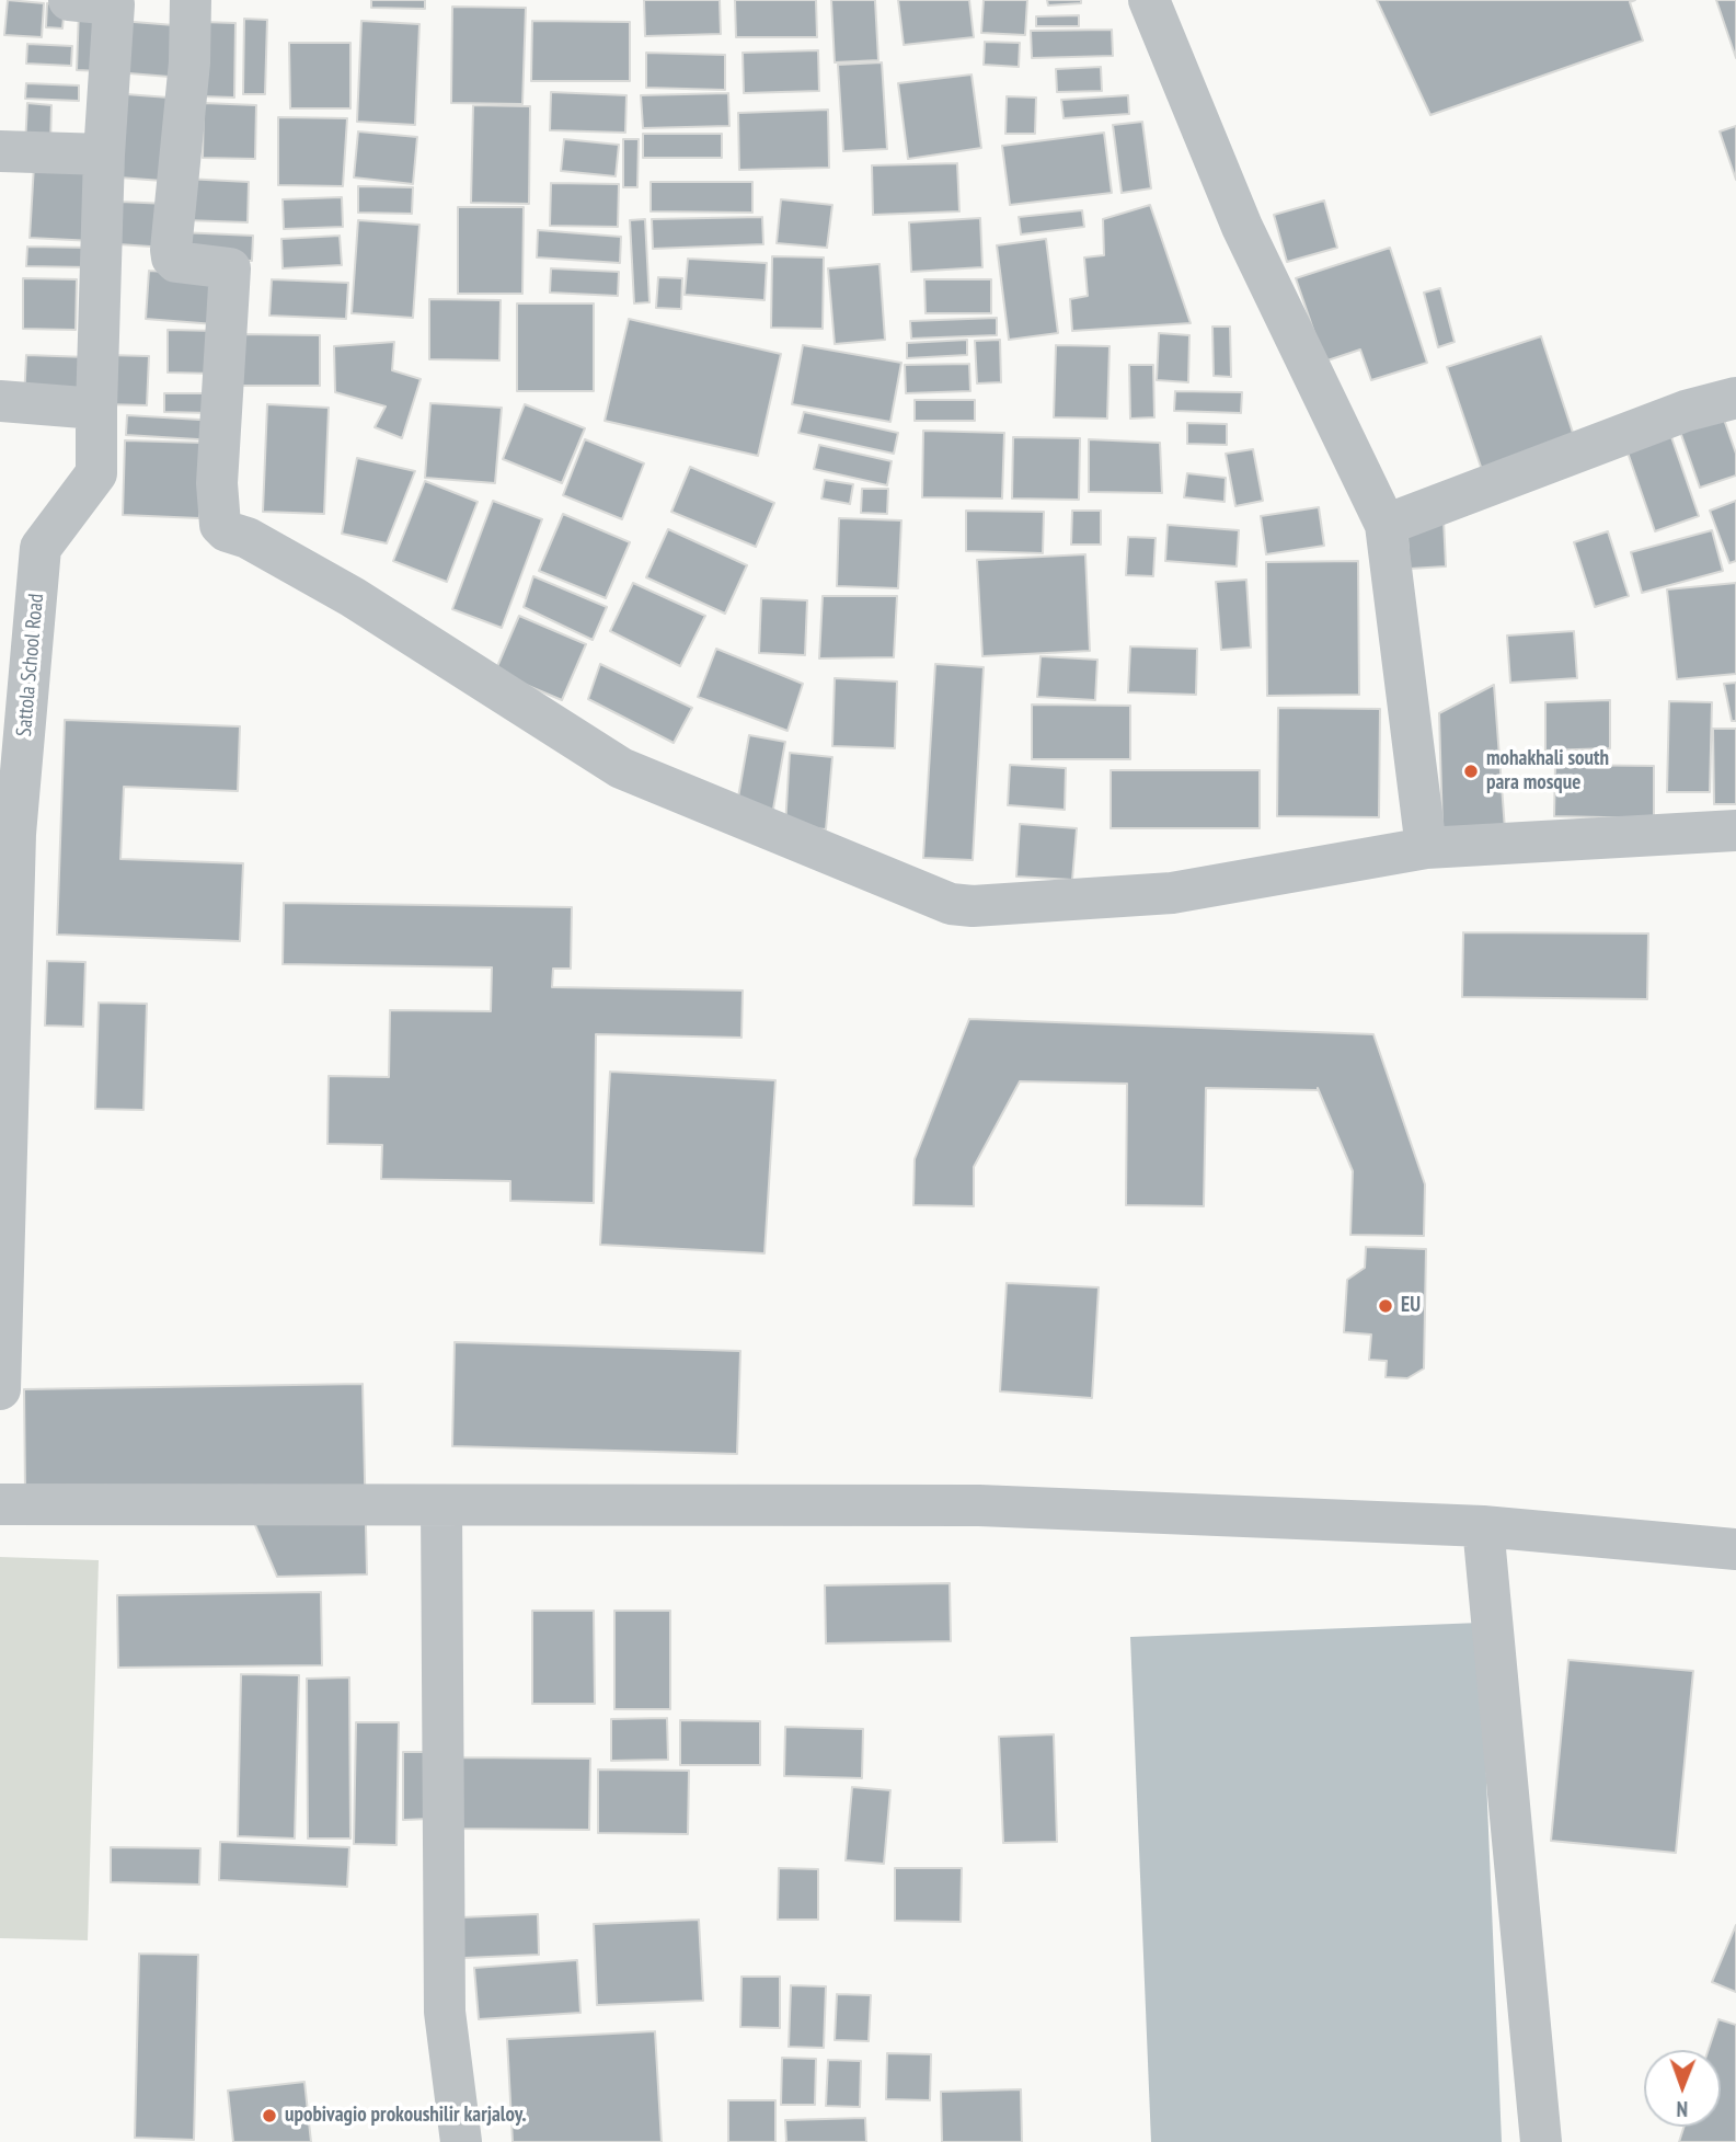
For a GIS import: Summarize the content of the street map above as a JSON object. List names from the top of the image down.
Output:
{
  "streets": {
    "street": ["Sattola School Road"]
  },
  "places": ["mohakhali south para mosque", "EU", "upobivagio prokoushilir karjaloy."],
  "north": "bottom"
}
